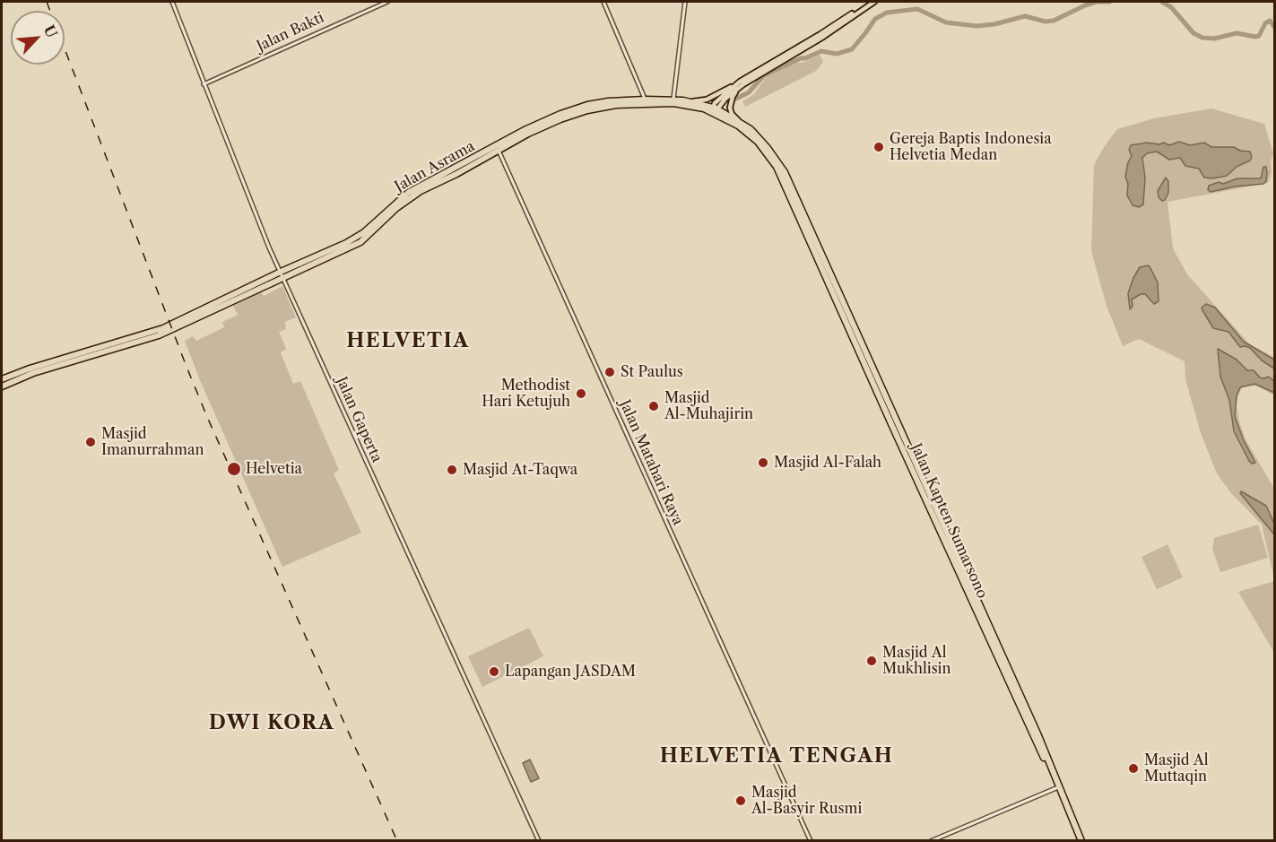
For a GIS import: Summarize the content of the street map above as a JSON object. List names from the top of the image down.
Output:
{
  "streets": {
    "highway": ["Jalan Asrama", "Jalan Kapten Sumarsono"],
    "street": ["Jalan Bakti", "Jalan Gaperta", "Jalan Matahari Raya"]
  },
  "crossings": [
    ["Jalan Bakti", "Jalan Gaperta"],
    ["Jalan Asrama", "Jalan Gaperta"],
    ["Jalan Asrama", "Jalan Matahari Raya"],
    ["Jalan Asrama", "Jalan Kapten Sumarsono"]
  ],
  "districts": ["HELVETIA", "DWI KORA", "HELVETIA TENGAH"],
  "places": [
    "Gereja Baptis Indonesia Helvetia Medan",
    "St Paulus",
    "Methodist Hari Ketujuh",
    "Masjid Al-Muhajirin",
    "Masjid Imanurrahman",
    "Masjid Al-Falah",
    "Helvetia",
    "Masjid At-Taqwa",
    "Masjid Al Mukhlisin",
    "Lapangan JASDAM",
    "Masjid Al Muttaqin",
    "Masjid Al-Basyir Rusmi"
  ],
  "north": "top right"
}
